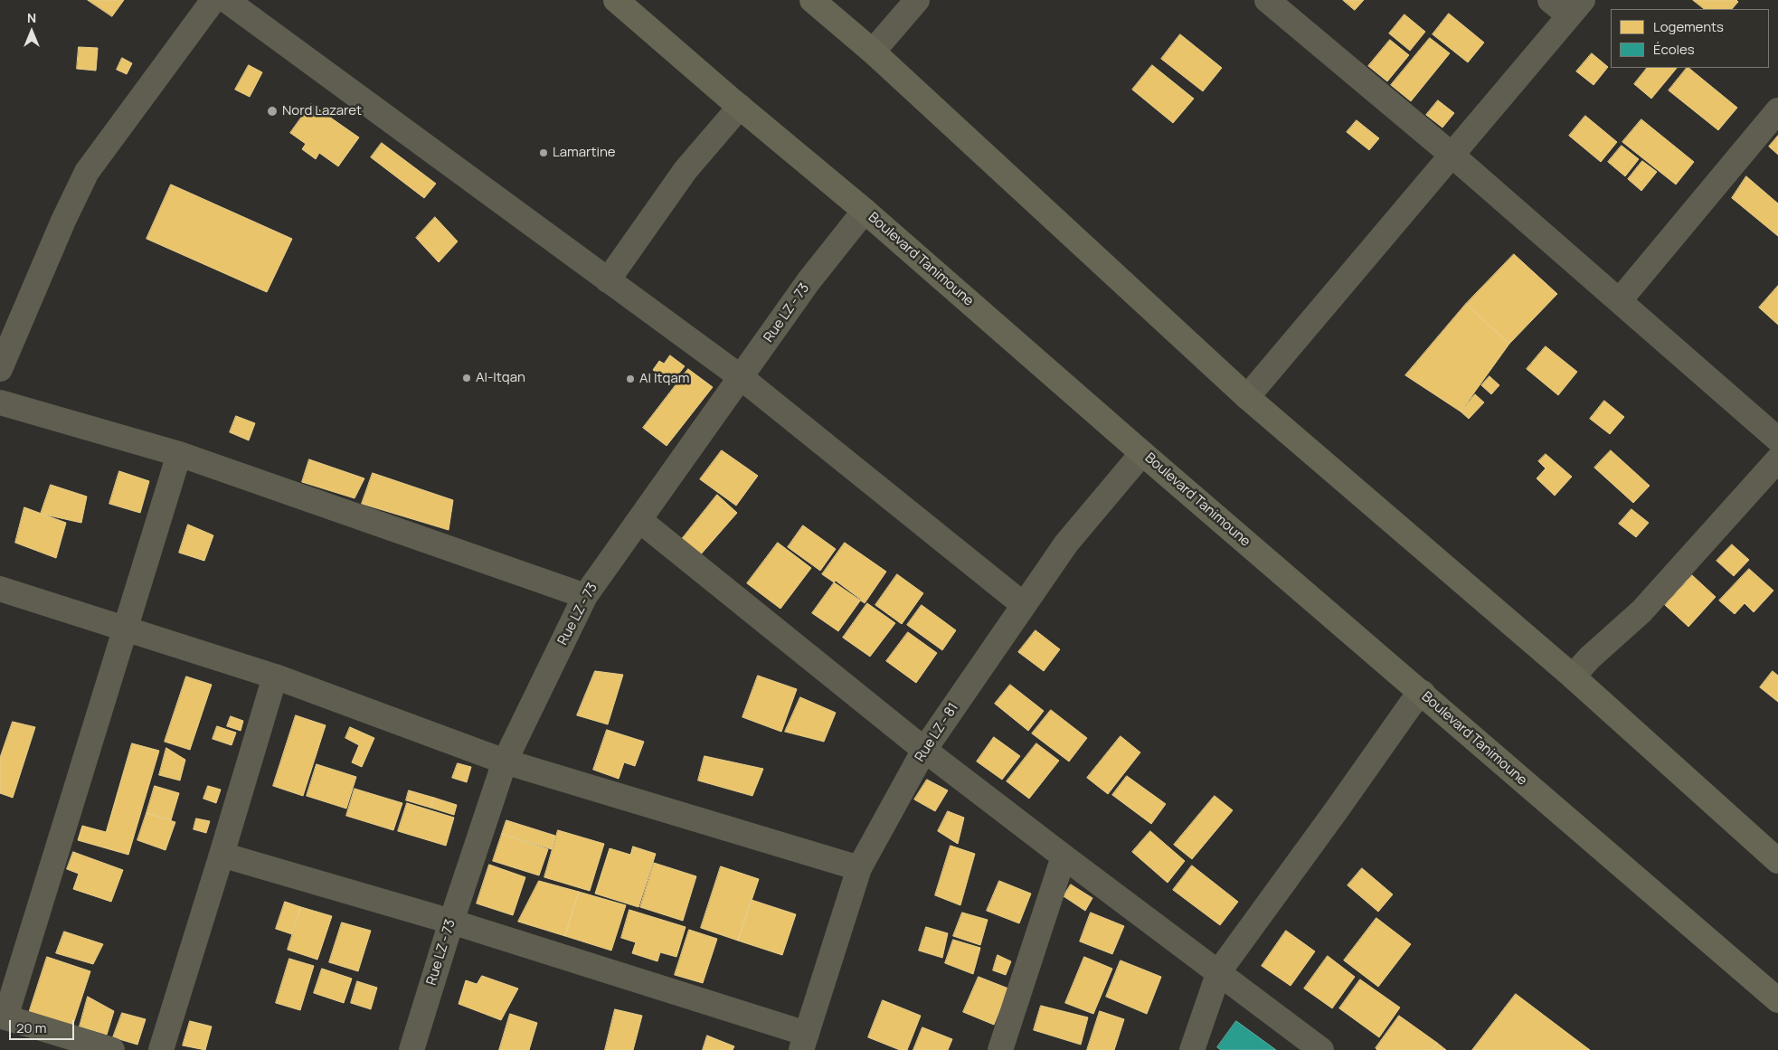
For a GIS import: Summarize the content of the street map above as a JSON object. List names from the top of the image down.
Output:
{
  "streets": {
    "main road": ["Boulevard Tanimoune"],
    "street": ["Rue LZ - 73", "Rue LZ - 81"]
  },
  "crossings": [
    ["Boulevard Tanimoune", "Rue LZ - 73"],
    ["Boulevard Tanimoune", "Rue LZ - 81"]
  ],
  "places": [
    "Nord Lazaret",
    "Lamartine",
    "Al-Itqan",
    "Al Itqam"
  ],
  "legend": ["Logements", "Écoles"],
  "scale_bar": "20 m",
  "north": "top"
}
